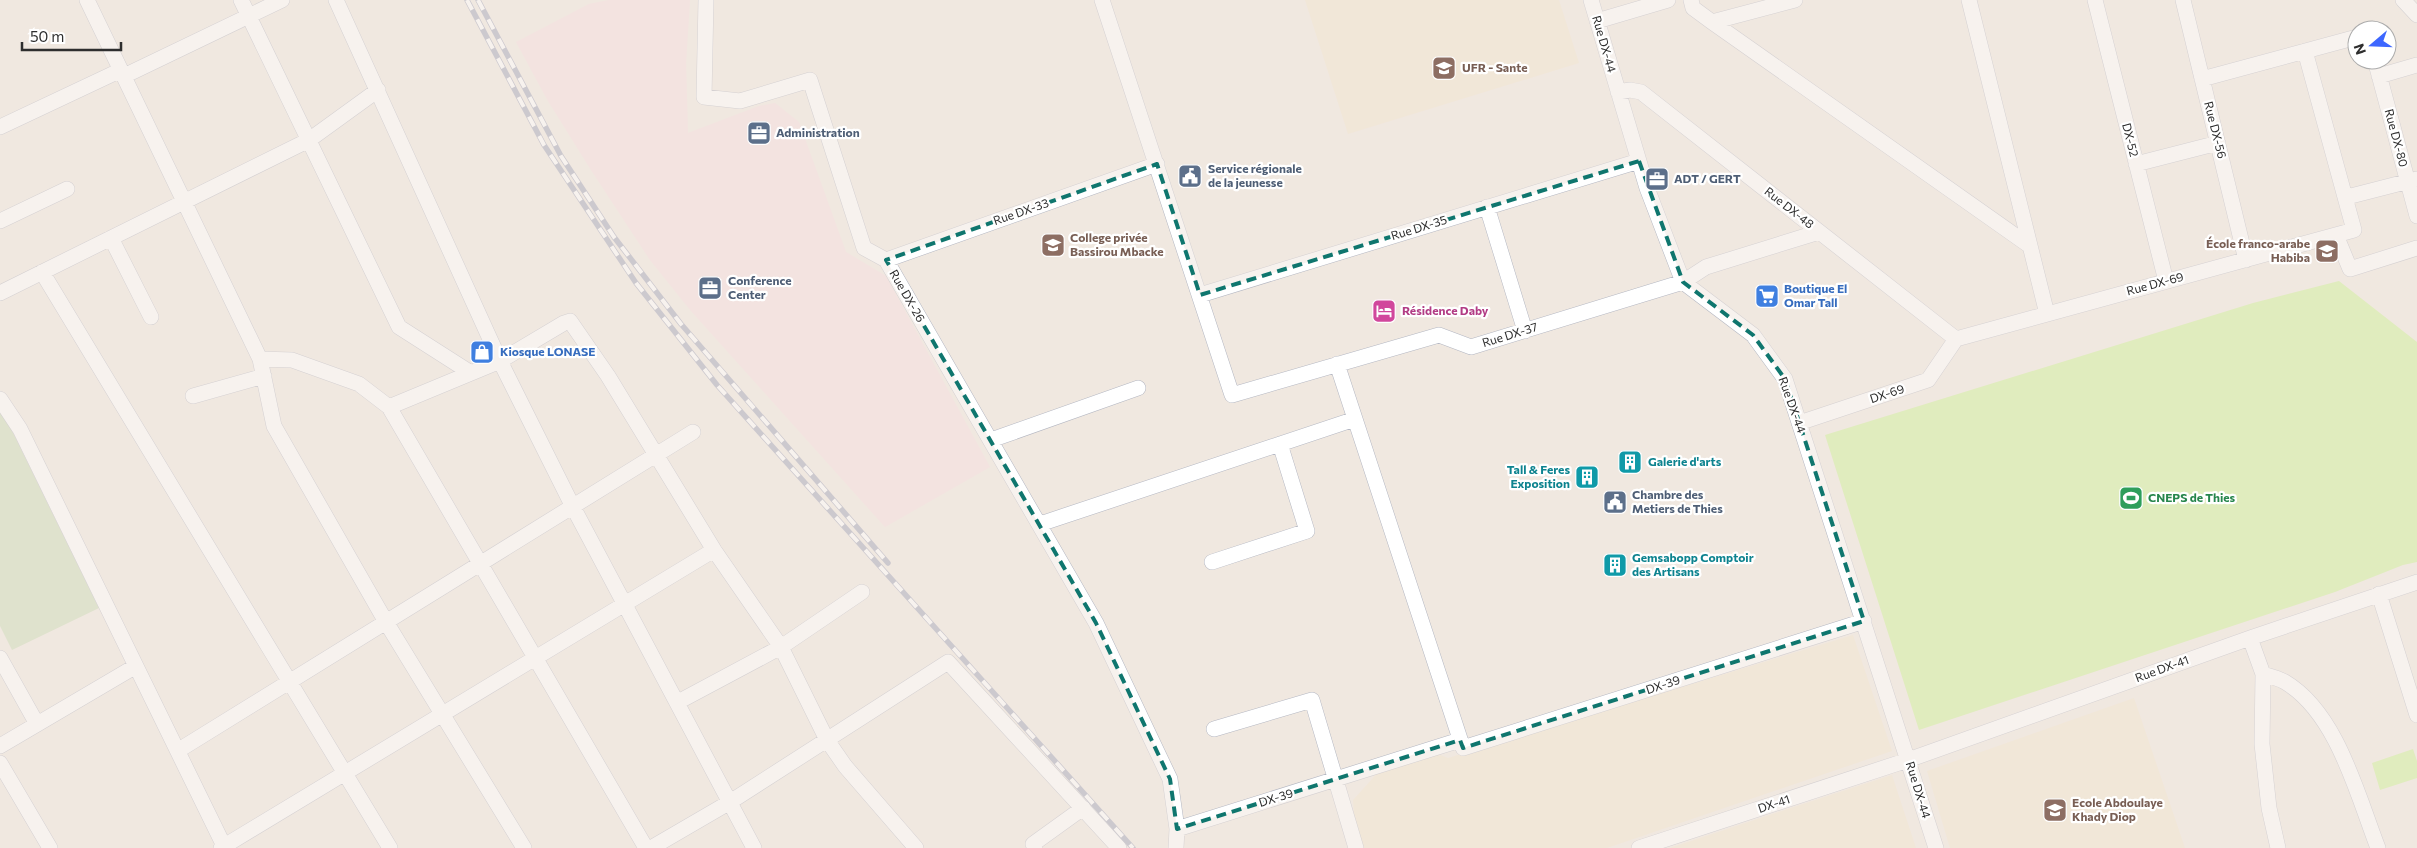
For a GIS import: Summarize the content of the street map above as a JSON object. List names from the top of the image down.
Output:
{
  "streets": {
    "street": [
      "Rue DX-44",
      "Rue DX-56",
      "Rue DX-80",
      "DX-52",
      "Rue DX-48",
      "Rue DX-33",
      "Rue DX-35",
      "Rue DX-69",
      "Rue DX-26",
      "Rue DX-37",
      "DX-69",
      "Rue DX-41",
      "DX-39",
      "DX-41"
    ]
  },
  "crossings": [
    ["Rue DX-44", "Rue DX-48"],
    ["Rue DX-44", "Rue DX-35"],
    ["Rue DX-44", "Rue DX-37"],
    ["Rue DX-44", "DX-69"],
    ["Rue DX-44", "Rue DX-41"],
    ["Rue DX-44", "DX-39"],
    ["Rue DX-44", "DX-41"],
    ["Rue DX-56", "Rue DX-69"],
    ["DX-52", "Rue DX-69"],
    ["Rue DX-48", "Rue DX-69"],
    ["Rue DX-48", "Rue DX-37"],
    ["Rue DX-48", "DX-69"],
    ["Rue DX-33", "Rue DX-26"],
    ["Rue DX-35", "Rue DX-37"],
    ["Rue DX-69", "DX-69"],
    ["Rue DX-26", "DX-39"],
    ["Rue DX-41", "DX-41"]
  ],
  "places": {
    "school or university": [
      "UFR - Sante",
      "College privée Bassirou Mbacke",
      "École franco-arabe Habiba",
      "Ecole Abdoulaye Khady Diop"
    ],
    "office": ["Administration", "ADT / GERT", "Conference Center"],
    "public building": ["Service régionale de la jeunesse", "Chambre des Metiers de Thies"],
    "supermarket": ["Boutique El Omar Tall"],
    "hotel": ["Résidence Daby"],
    "shop": ["Kiosque LONASE"],
    "building": ["Galerie d'arts", "Tall & Feres Exposition", "Gemsabopp Comptoir des Artisans"],
    "sports": ["CNEPS de Thies"]
  },
  "scale_bar": "50 m",
  "north": "left"
}
